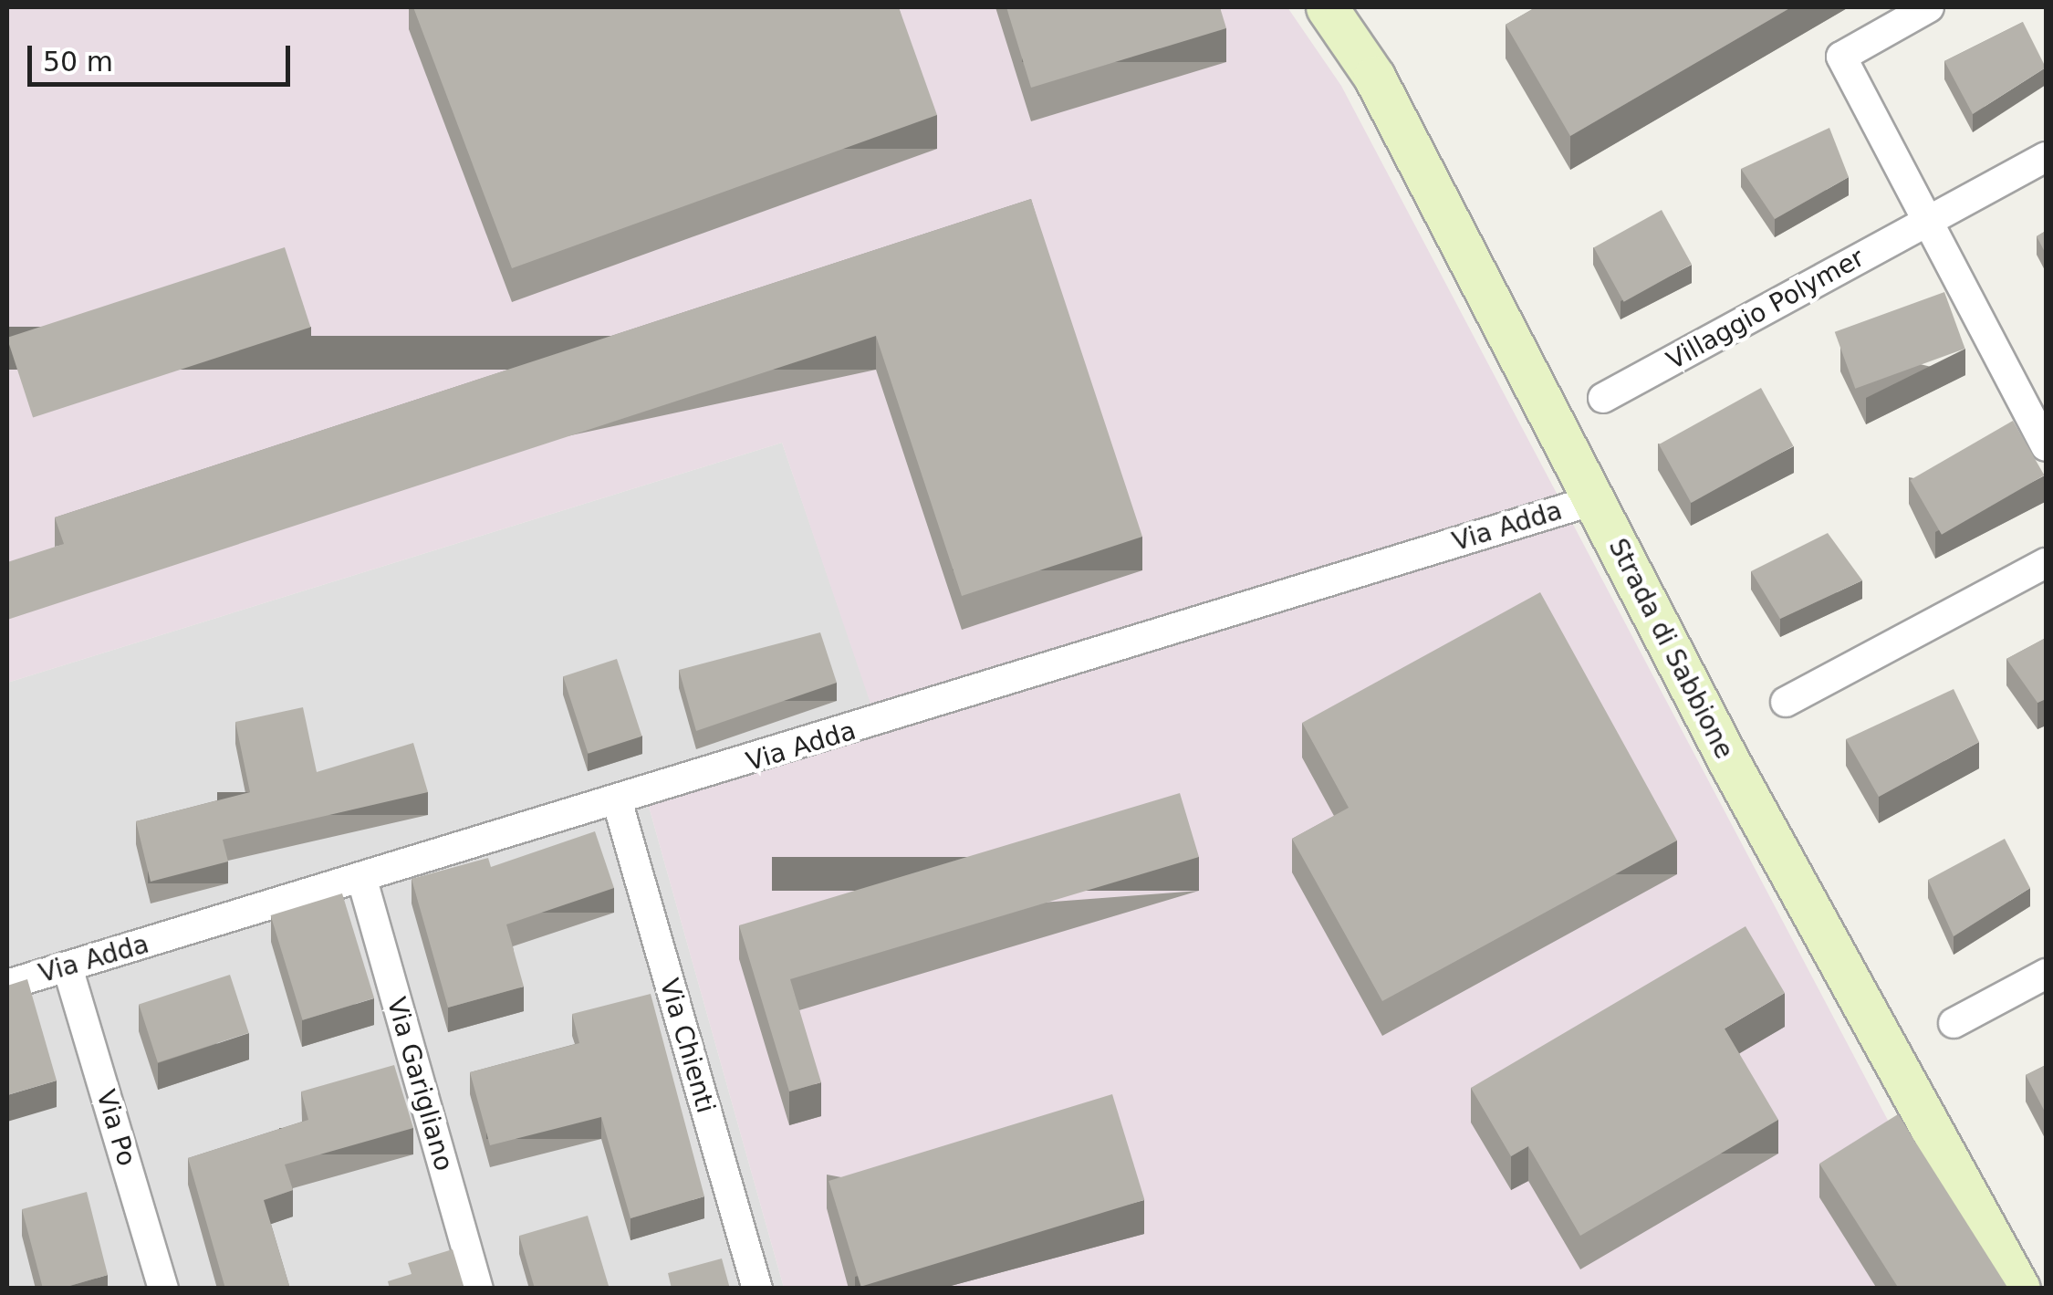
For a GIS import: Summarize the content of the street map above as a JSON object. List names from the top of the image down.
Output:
{
  "streets": {
    "main road": ["Strada di Sabbione"],
    "street": [
      "Villaggio Polymer",
      "Via Adda",
      "Via Chienti",
      "Via Garigliano",
      "Via Po"
    ]
  },
  "crossings": [
    ["Via Adda", "Strada di Sabbione"],
    ["Via Adda", "Via Chienti"],
    ["Via Adda", "Via Garigliano"],
    ["Via Adda", "Via Po"]
  ],
  "scale_bar": "50 m"
}
